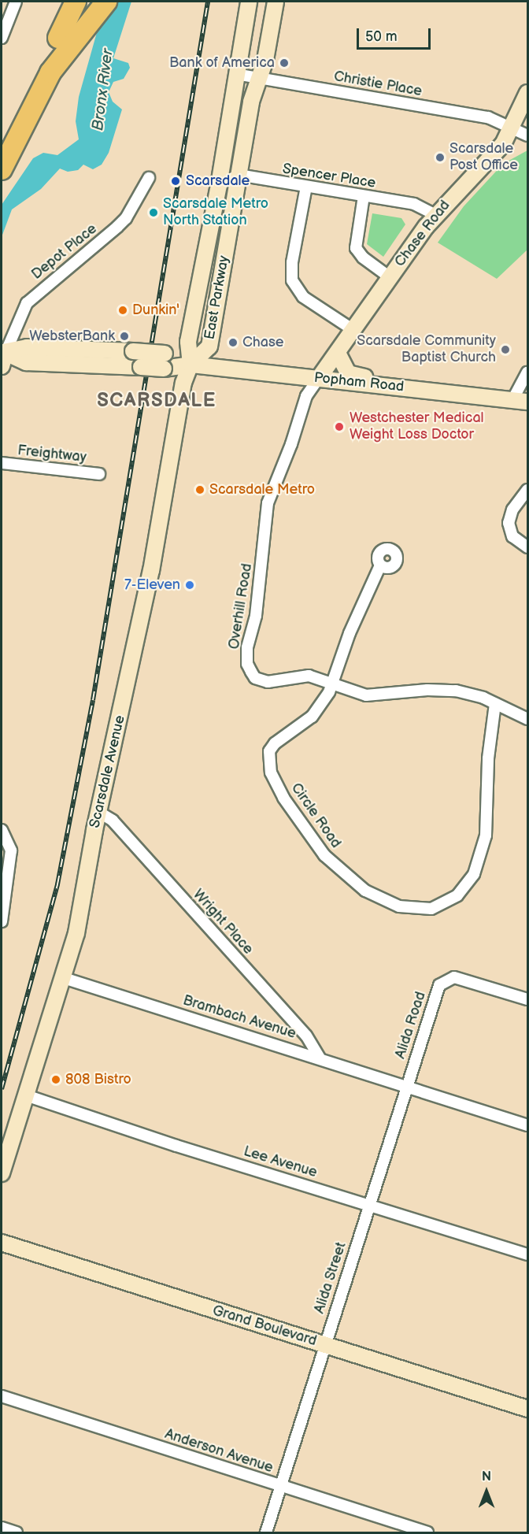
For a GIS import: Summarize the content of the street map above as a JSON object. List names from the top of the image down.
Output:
{
  "streets": {
    "street": [
      "Christie Place",
      "Spencer Place",
      "Chase Road",
      "Depot Place",
      "East Parkway",
      "Popham Road",
      "Freightway",
      "Overhill Road",
      "Scarsdale Avenue",
      "Circle Road",
      "Wright Place",
      "Brambach Avenue",
      "Alida Road",
      "Lee Avenue",
      "Alida Street",
      "Grand Boulevard",
      "Anderson Avenue"
    ]
  },
  "crossings": [
    ["Christie Place", "Chase Road"],
    ["Christie Place", "East Parkway"],
    ["Spencer Place", "Chase Road"],
    ["Spencer Place", "East Parkway"],
    ["Chase Road", "Popham Road"],
    ["Chase Road", "Overhill Road"],
    ["Depot Place", "Popham Road"],
    ["East Parkway", "Popham Road"],
    ["East Parkway", "Scarsdale Avenue"],
    ["Popham Road", "Overhill Road"],
    ["Popham Road", "Scarsdale Avenue"],
    ["Overhill Road", "Circle Road"],
    ["Scarsdale Avenue", "Wright Place"],
    ["Scarsdale Avenue", "Brambach Avenue"],
    ["Scarsdale Avenue", "Lee Avenue"],
    ["Wright Place", "Brambach Avenue"],
    ["Brambach Avenue", "Alida Road"],
    ["Brambach Avenue", "Alida Street"],
    ["Alida Road", "Alida Street"],
    ["Lee Avenue", "Alida Street"],
    ["Alida Street", "Grand Boulevard"],
    ["Alida Street", "Anderson Avenue"]
  ],
  "districts": ["SCARSDALE"],
  "water": ["Bronx River"],
  "places": [
    "Bank of America",
    "Scarsdale Post Office",
    "Scarsdale",
    "Scarsdale Metro North Station",
    "Dunkin'",
    "WebsterBank",
    "Chase",
    "Scarsdale Community Baptist Church",
    "Westchester Medical Weight Loss Doctor",
    "Scarsdale Metro",
    "7-Eleven",
    "808 Bistro"
  ],
  "scale_bar": "50 m",
  "north": "top"
}
